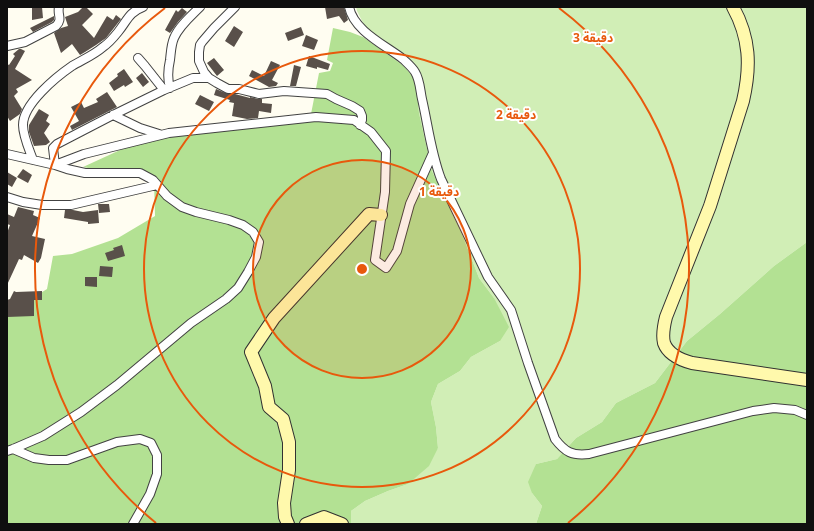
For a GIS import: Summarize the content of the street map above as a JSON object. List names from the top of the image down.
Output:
{
  "rings": ["3 دقيقة", "2 دقيقة", "1 دقيقة"]
}
